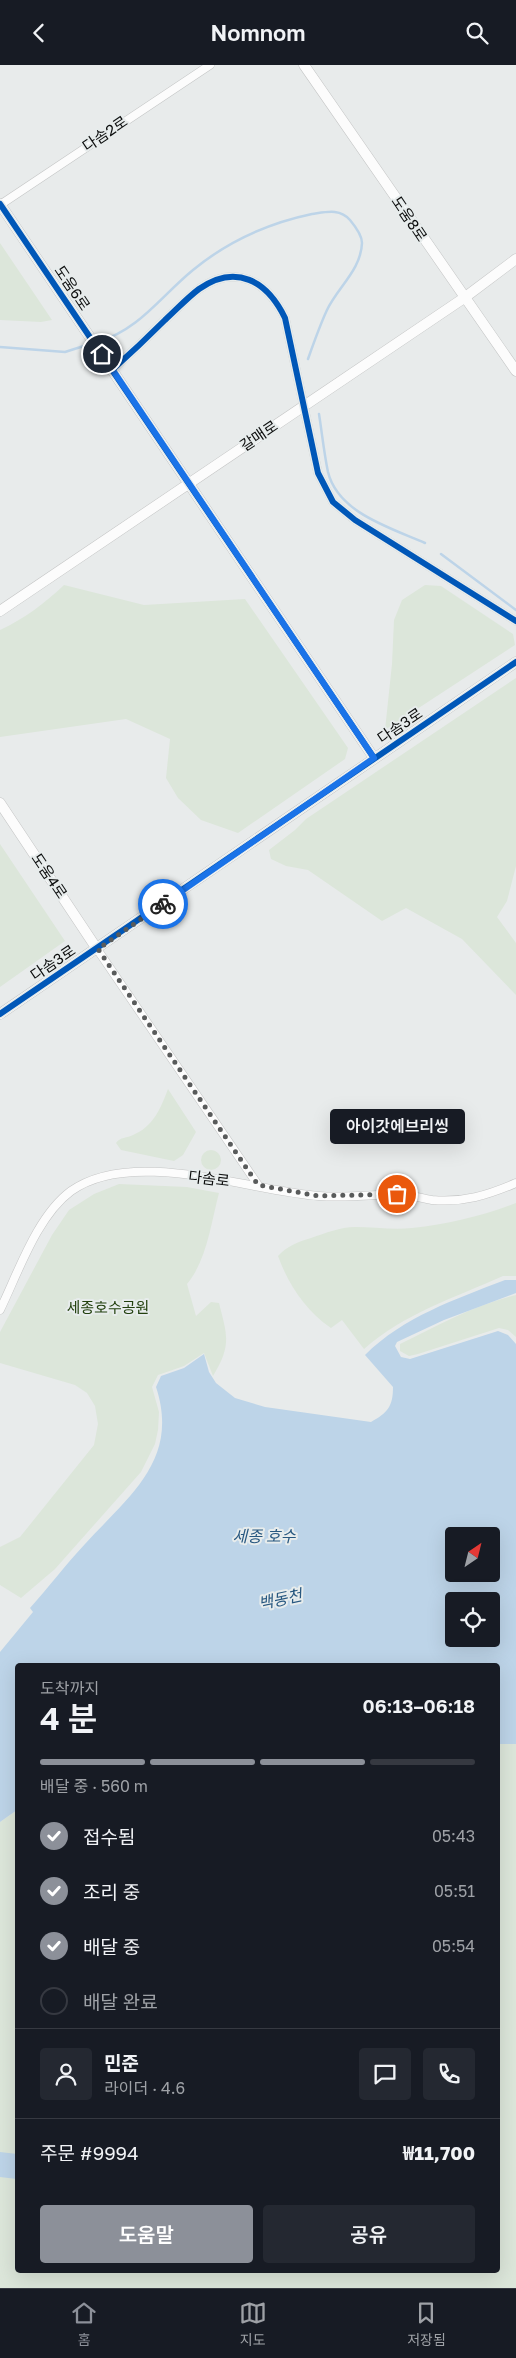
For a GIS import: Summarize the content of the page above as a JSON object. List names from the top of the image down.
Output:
{
  "streets": {
    "street": [
      "다솜2로",
      "도움8로",
      "도움6로",
      "갈매로",
      "다솜3로",
      "도움4로",
      "다솜로"
    ]
  },
  "crossings": [
    ["다솜2로", "도움6로"],
    ["도움8로", "갈매로"],
    ["도움6로", "갈매로"],
    ["도움6로", "다솜3로"],
    ["다솜3로", "도움4로"]
  ],
  "water": ["세종 호수", "백동천"],
  "parks": ["세종호수공원"],
  "places": ["아이갓에브리씽"],
  "north": "top right",
  "page": {
    "header": "Nomnom",
    "bubble": "아이갓에브리씽",
    "heading": ["4 분", "도착까지", "06:13–06:18"],
    "panel": [
      "민준",
      "라이더 · 4.6",
      "주문 #9994",
      "₩11,700"
    ],
    "bar": "배달 중 · 560 m",
    "list": [
      ["접수됨", "05:43"],
      ["조리 중", "05:51"],
      ["배달 중", "05:54"],
      "배달 완료"
    ],
    "buttons": ["도움말", "공유"],
    "tabs": ["홈", "지도", "저장됨"]
  }
}
